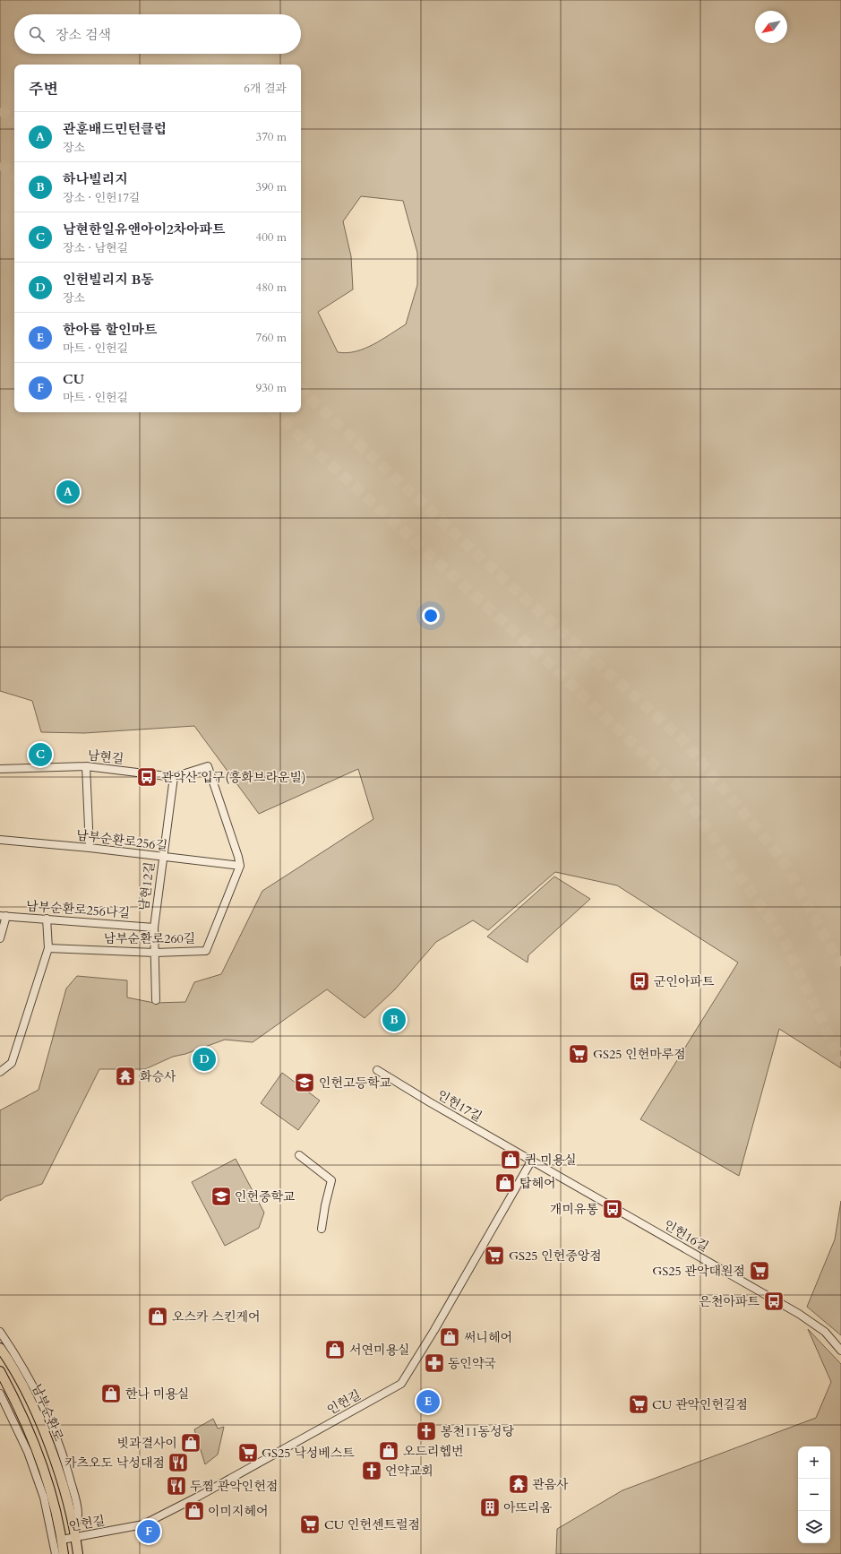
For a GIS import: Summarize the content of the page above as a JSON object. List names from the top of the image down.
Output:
{
  "streets": {
    "main road": ["남부순환로"],
    "street": [
      "남현길",
      "남부순환로256길",
      "남현12길",
      "남부순환로256나길",
      "남부순환로260길",
      "인헌17길",
      "인헌16길",
      "인헌길"
    ]
  },
  "crossings": [
    ["남현길", "남부순환로256길"],
    ["남현길", "남현12길"],
    ["남현길", "남부순환로260길"],
    ["남부순환로256길", "남현12길"],
    ["남부순환로256길", "남부순환로260길"],
    ["남현12길", "남부순환로256나길"],
    ["남현12길", "남부순환로260길"],
    ["인헌17길", "인헌16길"],
    ["인헌17길", "인헌길"],
    ["인헌16길", "인헌길"],
    ["인헌길", "남부순환로"]
  ],
  "places": {
    "bus stop": [
      "관악산 입구(흥화브라운빌)",
      "군인아파트",
      "개미유통",
      "은천아파트"
    ],
    "supermarket": [
      "GS25 인헌마루점",
      "GS25 인헌중앙점",
      "GS25 관악대원점",
      "CU 관악인헌길점",
      "GS25 낙성베스트",
      "CU 인헌센트럴점"
    ],
    "temple": ["화승사", "관음사"],
    "school or university": ["인헌고등학교", "인헌중학교"],
    "shop": [
      "퀸 미용실",
      "탑헤어",
      "오스카 스킨케어",
      "써니헤어",
      "서연미용실",
      "한나 미용실",
      "빗과결사이",
      "오드리헵번",
      "이미지헤어"
    ],
    "pharmacy": ["동인약국"],
    "church": ["봉천11동성당", "언약교회"],
    "restaurant": ["카츠오도 낙성대점", "두찜 관악인헌점"],
    "building": ["아뜨리움"]
  },
  "north": "bottom left",
  "page": {
    "search": "장소 검색",
    "heading": ["주변", "6개 결과"],
    "list": [
      {
        "mark": "A",
        "name": "관훈배드민턴클럽",
        "note": "장소",
        "value": "370 m"
      },
      {
        "mark": "B",
        "name": "하나빌리지",
        "note": "장소 · 인헌17길",
        "value": "390 m"
      },
      {
        "mark": "C",
        "name": "남현한일유앤아이2차아파트",
        "note": "장소 · 남현길",
        "value": "400 m"
      },
      {
        "mark": "D",
        "name": "인헌빌리지 B동",
        "note": "장소",
        "value": "480 m"
      },
      {
        "mark": "E",
        "name": "한아름 할인마트",
        "note": "마트 · 인헌길",
        "value": "760 m"
      },
      {
        "mark": "F",
        "name": "CU",
        "note": "마트 · 인헌길",
        "value": "930 m"
      }
    ],
    "pins": [
      "A",
      "C",
      "B",
      "D",
      "E",
      "F"
    ],
    "map_buttons": ["+", "−"]
  }
}
